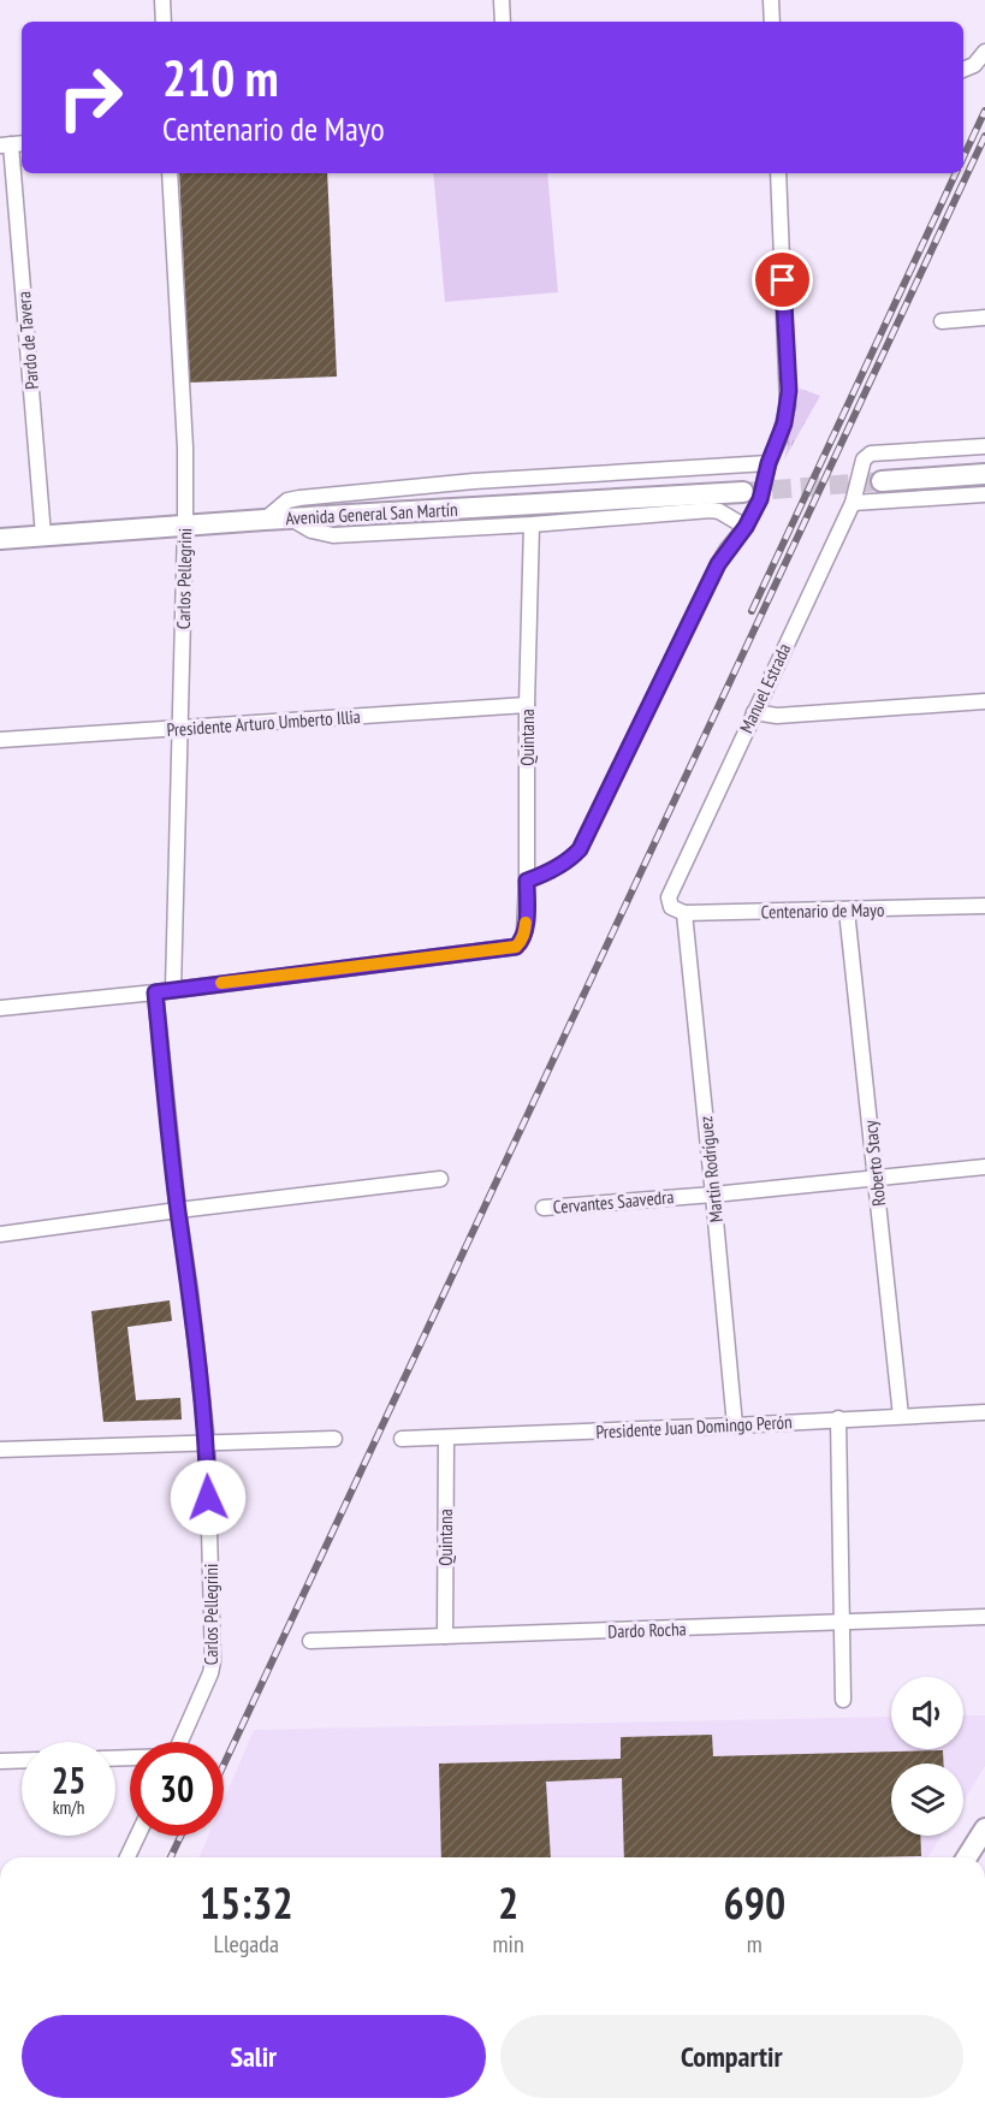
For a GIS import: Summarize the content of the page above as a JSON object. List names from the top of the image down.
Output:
{
  "streets": {
    "main road": ["Avenida General San Martín"],
    "street": [
      "Pardo de Tavera",
      "Carlos Pellegrini",
      "Manuel Estrada",
      "Presidente Arturo Umberto Illia",
      "Quintana",
      "Centenario de Mayo",
      "Roberto Stacy",
      "Martín Rodríguez",
      "Cervantes Saavedra",
      "Presidente Juan Domingo Perón",
      "Dardo Rocha"
    ]
  },
  "crossings": [
    ["Pardo de Tavera", "Avenida General San Martín"],
    ["Avenida General San Martín", "Carlos Pellegrini"],
    ["Carlos Pellegrini", "Presidente Arturo Umberto Illia"],
    ["Carlos Pellegrini", "Quintana"],
    ["Manuel Estrada", "Centenario de Mayo"],
    ["Manuel Estrada", "Martín Rodríguez"],
    ["Presidente Arturo Umberto Illia", "Quintana"],
    ["Quintana", "Presidente Juan Domingo Perón"],
    ["Quintana", "Dardo Rocha"],
    ["Centenario de Mayo", "Roberto Stacy"],
    ["Centenario de Mayo", "Martín Rodríguez"],
    ["Roberto Stacy", "Cervantes Saavedra"],
    ["Roberto Stacy", "Presidente Juan Domingo Perón"],
    ["Martín Rodríguez", "Cervantes Saavedra"],
    ["Martín Rodríguez", "Presidente Juan Domingo Perón"]
  ],
  "page": {
    "turn": ["210 m", "Centenario de Mayo"],
    "speed": "25 km/h",
    "limit": "30",
    "eta": [
      "15:32",
      "Llegada",
      "2",
      "min",
      "690",
      "m"
    ],
    "buttons": ["Salir", "Compartir"]
  }
}
